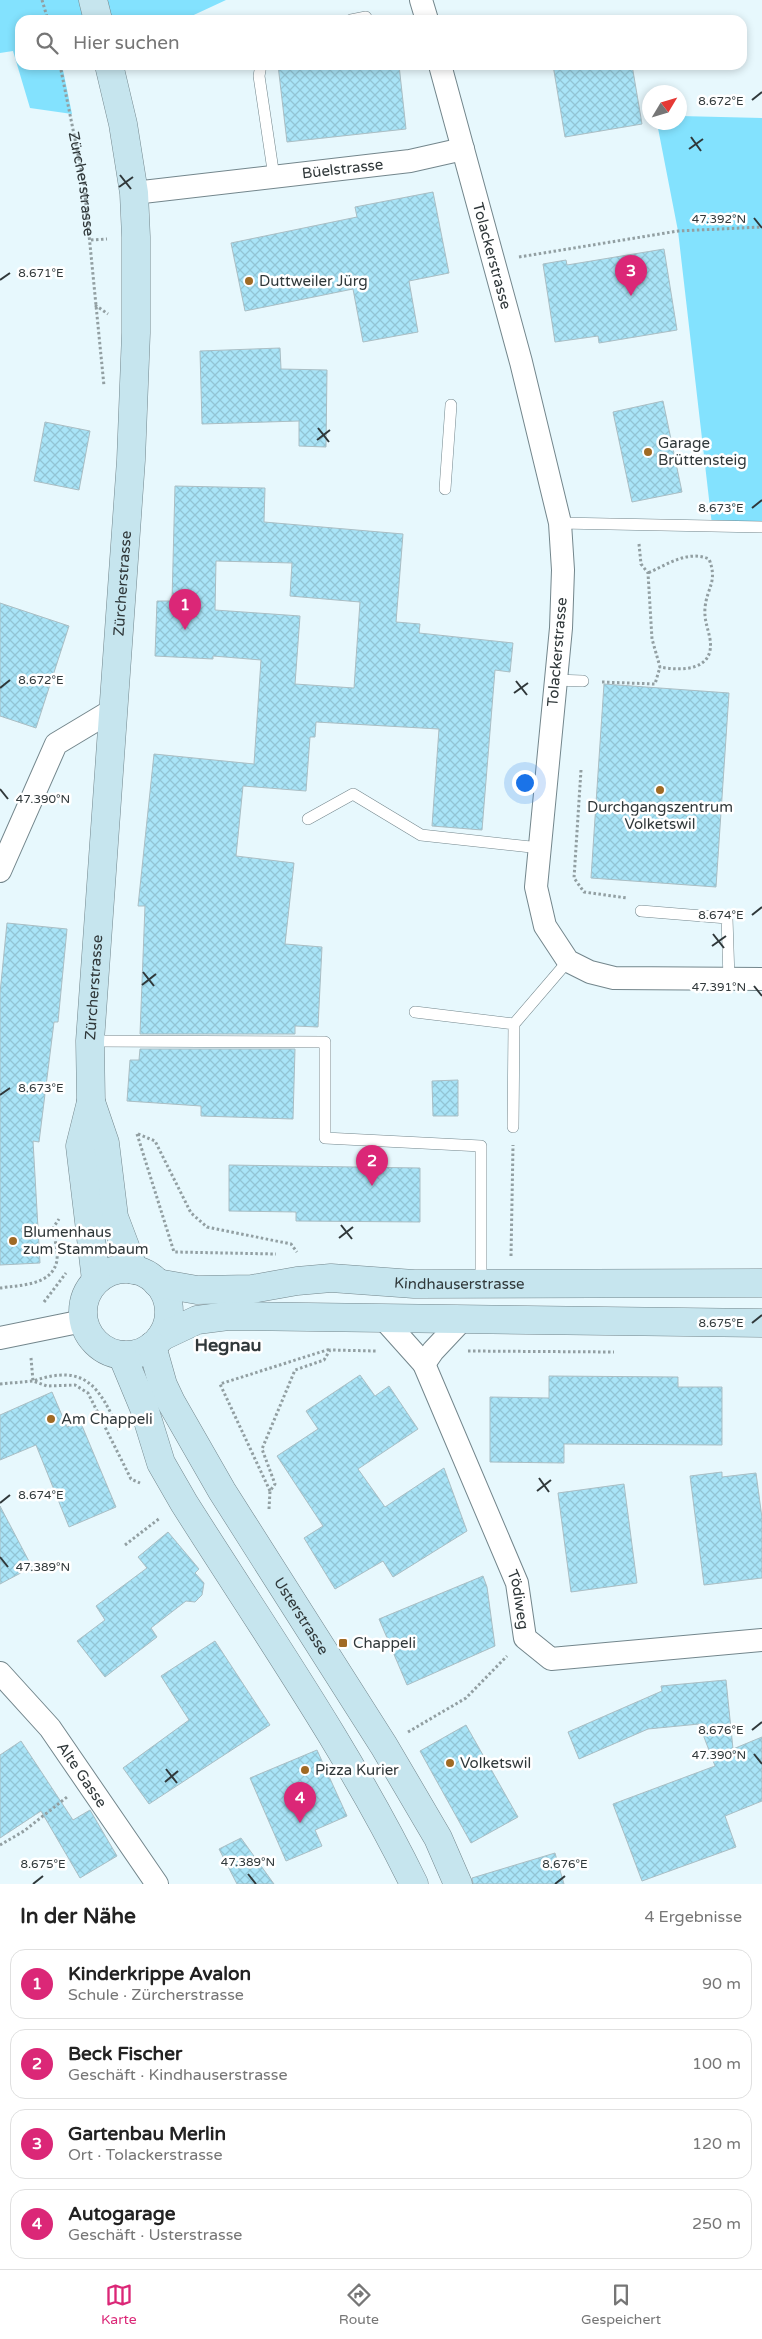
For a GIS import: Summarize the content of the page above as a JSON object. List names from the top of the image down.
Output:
{
  "streets": {
    "main road": ["Zürcherstrasse", "Kindhauserstrasse", "Usterstrasse"],
    "street": [
      "Büelstrasse",
      "Tolackerstrasse",
      "Tödiweg",
      "Alte Gasse"
    ]
  },
  "crossings": [
    ["Büelstrasse", "Zürcherstrasse"],
    ["Büelstrasse", "Tolackerstrasse"],
    ["Zürcherstrasse", "Kindhauserstrasse"],
    ["Zürcherstrasse", "Usterstrasse"],
    ["Kindhauserstrasse", "Usterstrasse"]
  ],
  "districts": ["Hegnau"],
  "places": {
    "other": [
      "Duttweiler Jürg",
      "Garage Brüttensteig",
      "Durchgangszentrum Volketswil",
      "Blumenhaus zum Stammbaum",
      "Am Chappeli",
      "Volketswil",
      "Pizza Kurier"
    ],
    "transit": ["Chappeli"]
  },
  "north": "top right",
  "page": {
    "search": "Hier suchen",
    "pins": [
      "3",
      "1",
      "2",
      "4"
    ],
    "heading": ["In der Nähe", "4 Ergebnisse"],
    "list": [
      {
        "mark": "1",
        "name": "Kinderkrippe Avalon",
        "note": "Schule · Zürcherstrasse",
        "value": "90 m"
      },
      {
        "mark": "2",
        "name": "Beck Fischer",
        "note": "Geschäft · Kindhauserstrasse",
        "value": "100 m"
      },
      {
        "mark": "3",
        "name": "Gartenbau Merlin",
        "note": "Ort · Tolackerstrasse",
        "value": "120 m"
      },
      {
        "mark": "4",
        "name": "Autogarage",
        "note": "Geschäft · Usterstrasse",
        "value": "250 m"
      }
    ],
    "nav": ["Karte", "Route", "Gespeichert"]
  },
  "coordinates": [
    "8.672°E",
    "47.392°N",
    "8.671°E",
    "8.673°E",
    "47.390°N",
    "8.674°E",
    "47.391°N",
    "8.675°E",
    "47.389°N",
    "8.676°E"
  ]
}
